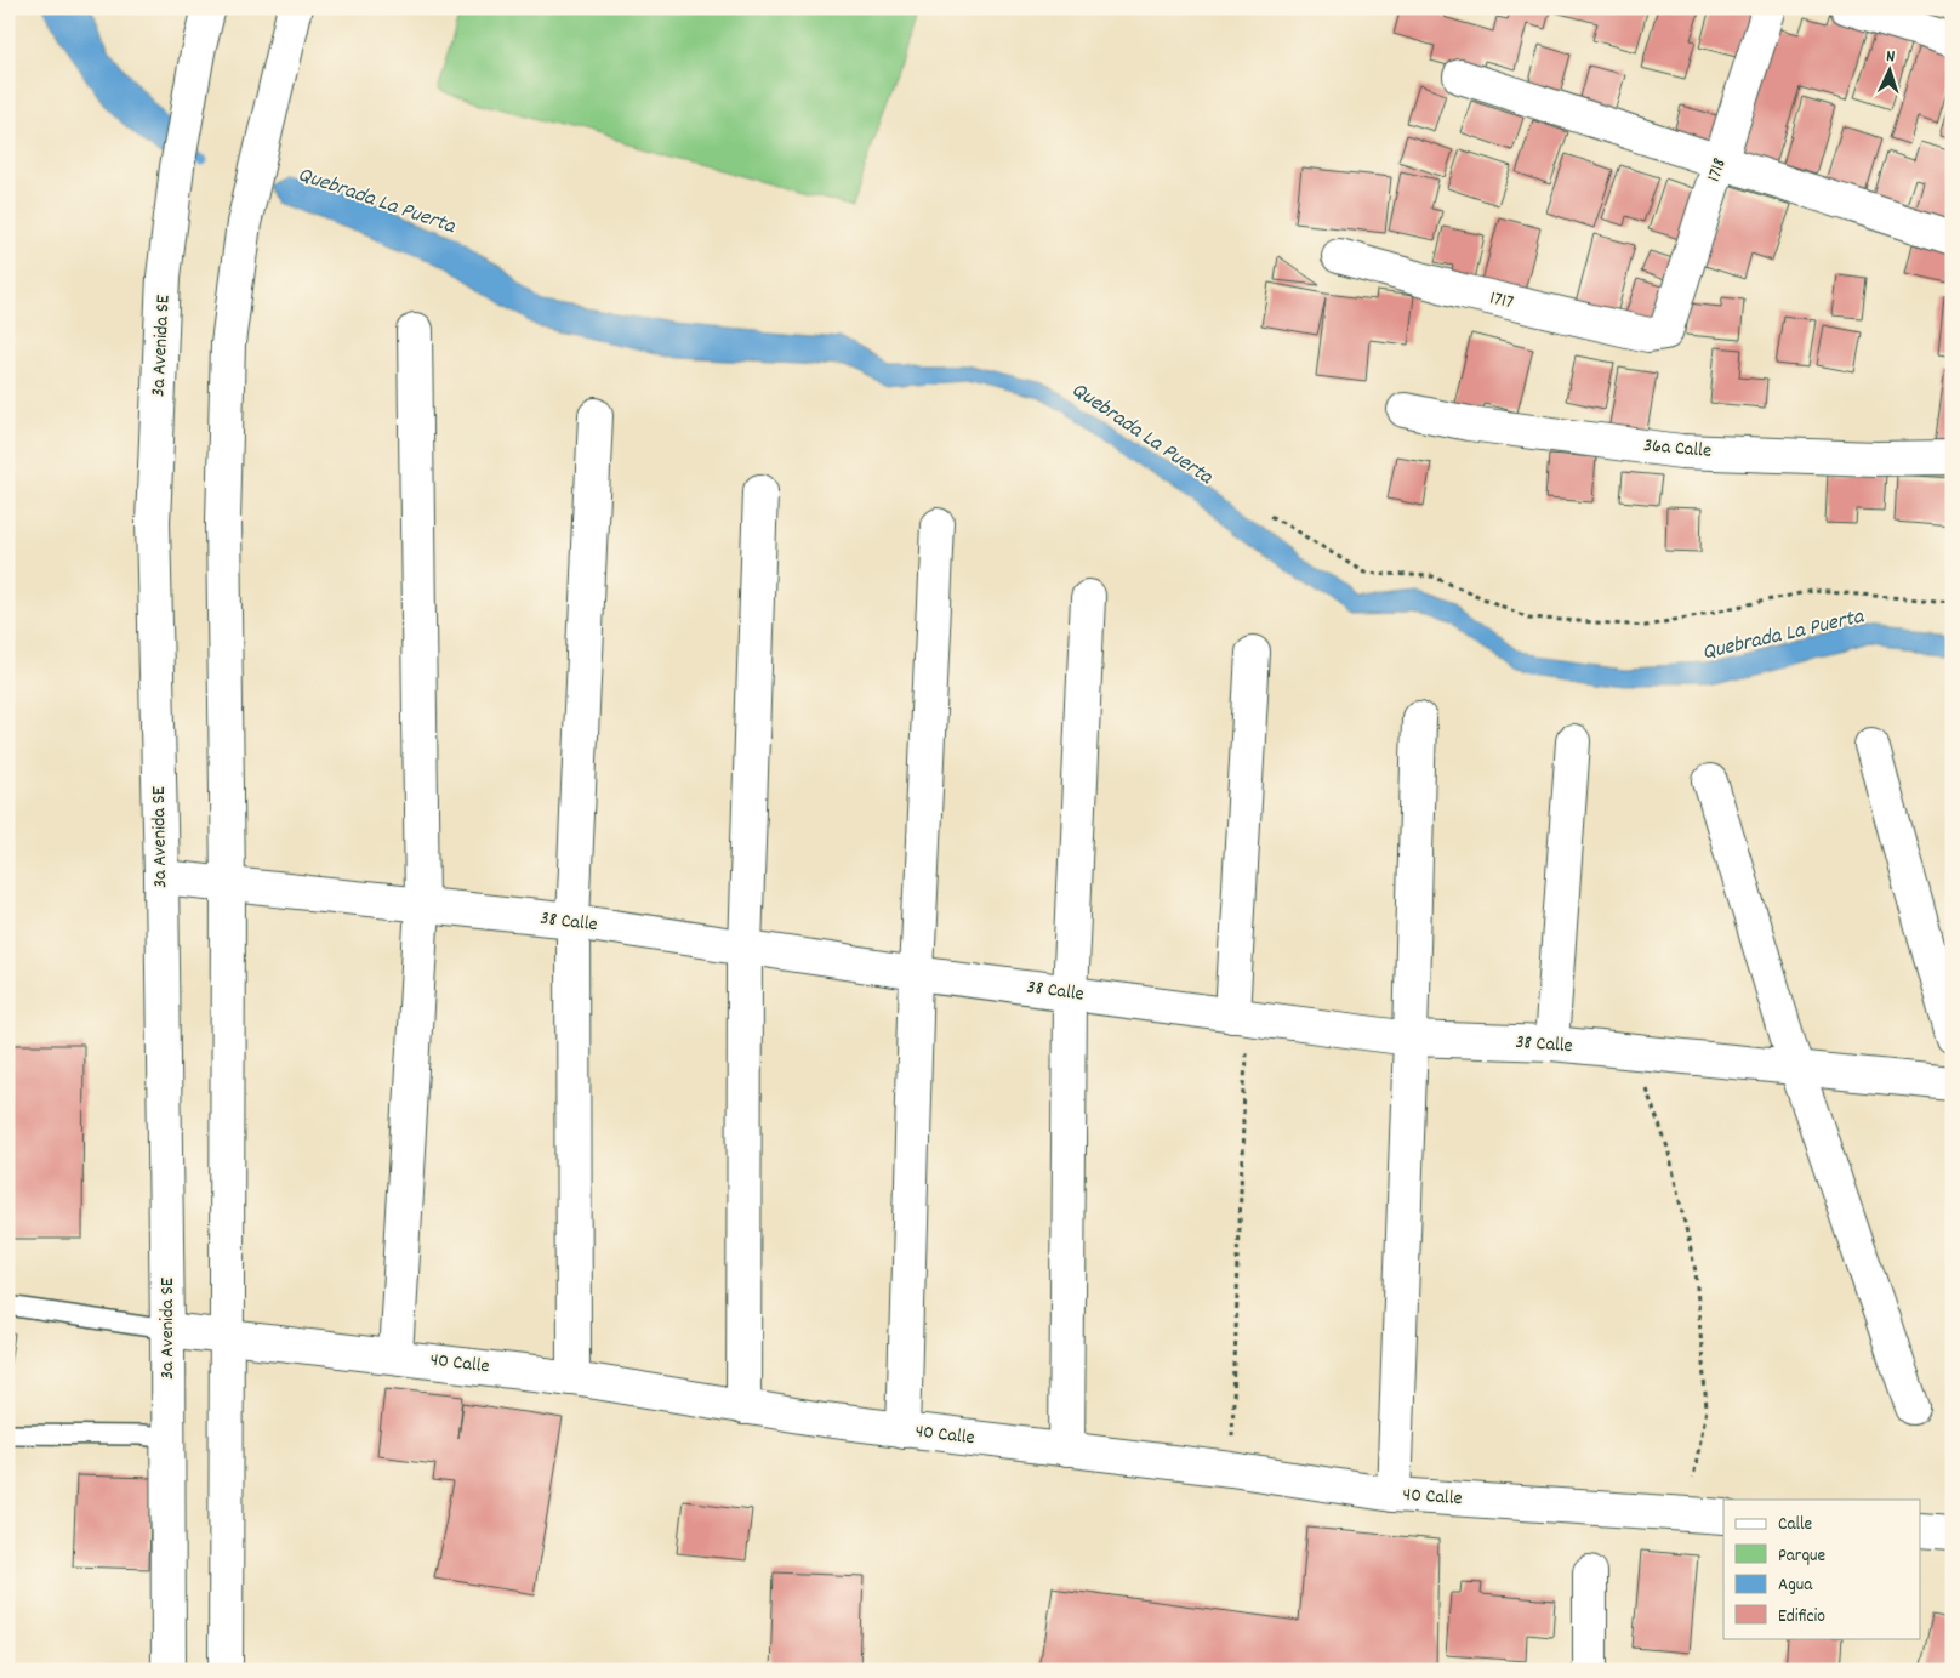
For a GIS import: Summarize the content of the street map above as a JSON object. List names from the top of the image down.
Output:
{
  "streets": {
    "street": [
      "1718",
      "1717",
      "3a Avenida SE",
      "36a Calle",
      "38 Calle",
      "40 Calle"
    ]
  },
  "crossings": [
    ["1718", "1717"],
    ["3a Avenida SE", "38 Calle"],
    ["3a Avenida SE", "40 Calle"]
  ],
  "water": ["Quebrada La Puerta"],
  "legend": [
    "Calle",
    "Parque",
    "Agua",
    "Edificio"
  ],
  "north": "top"
}
